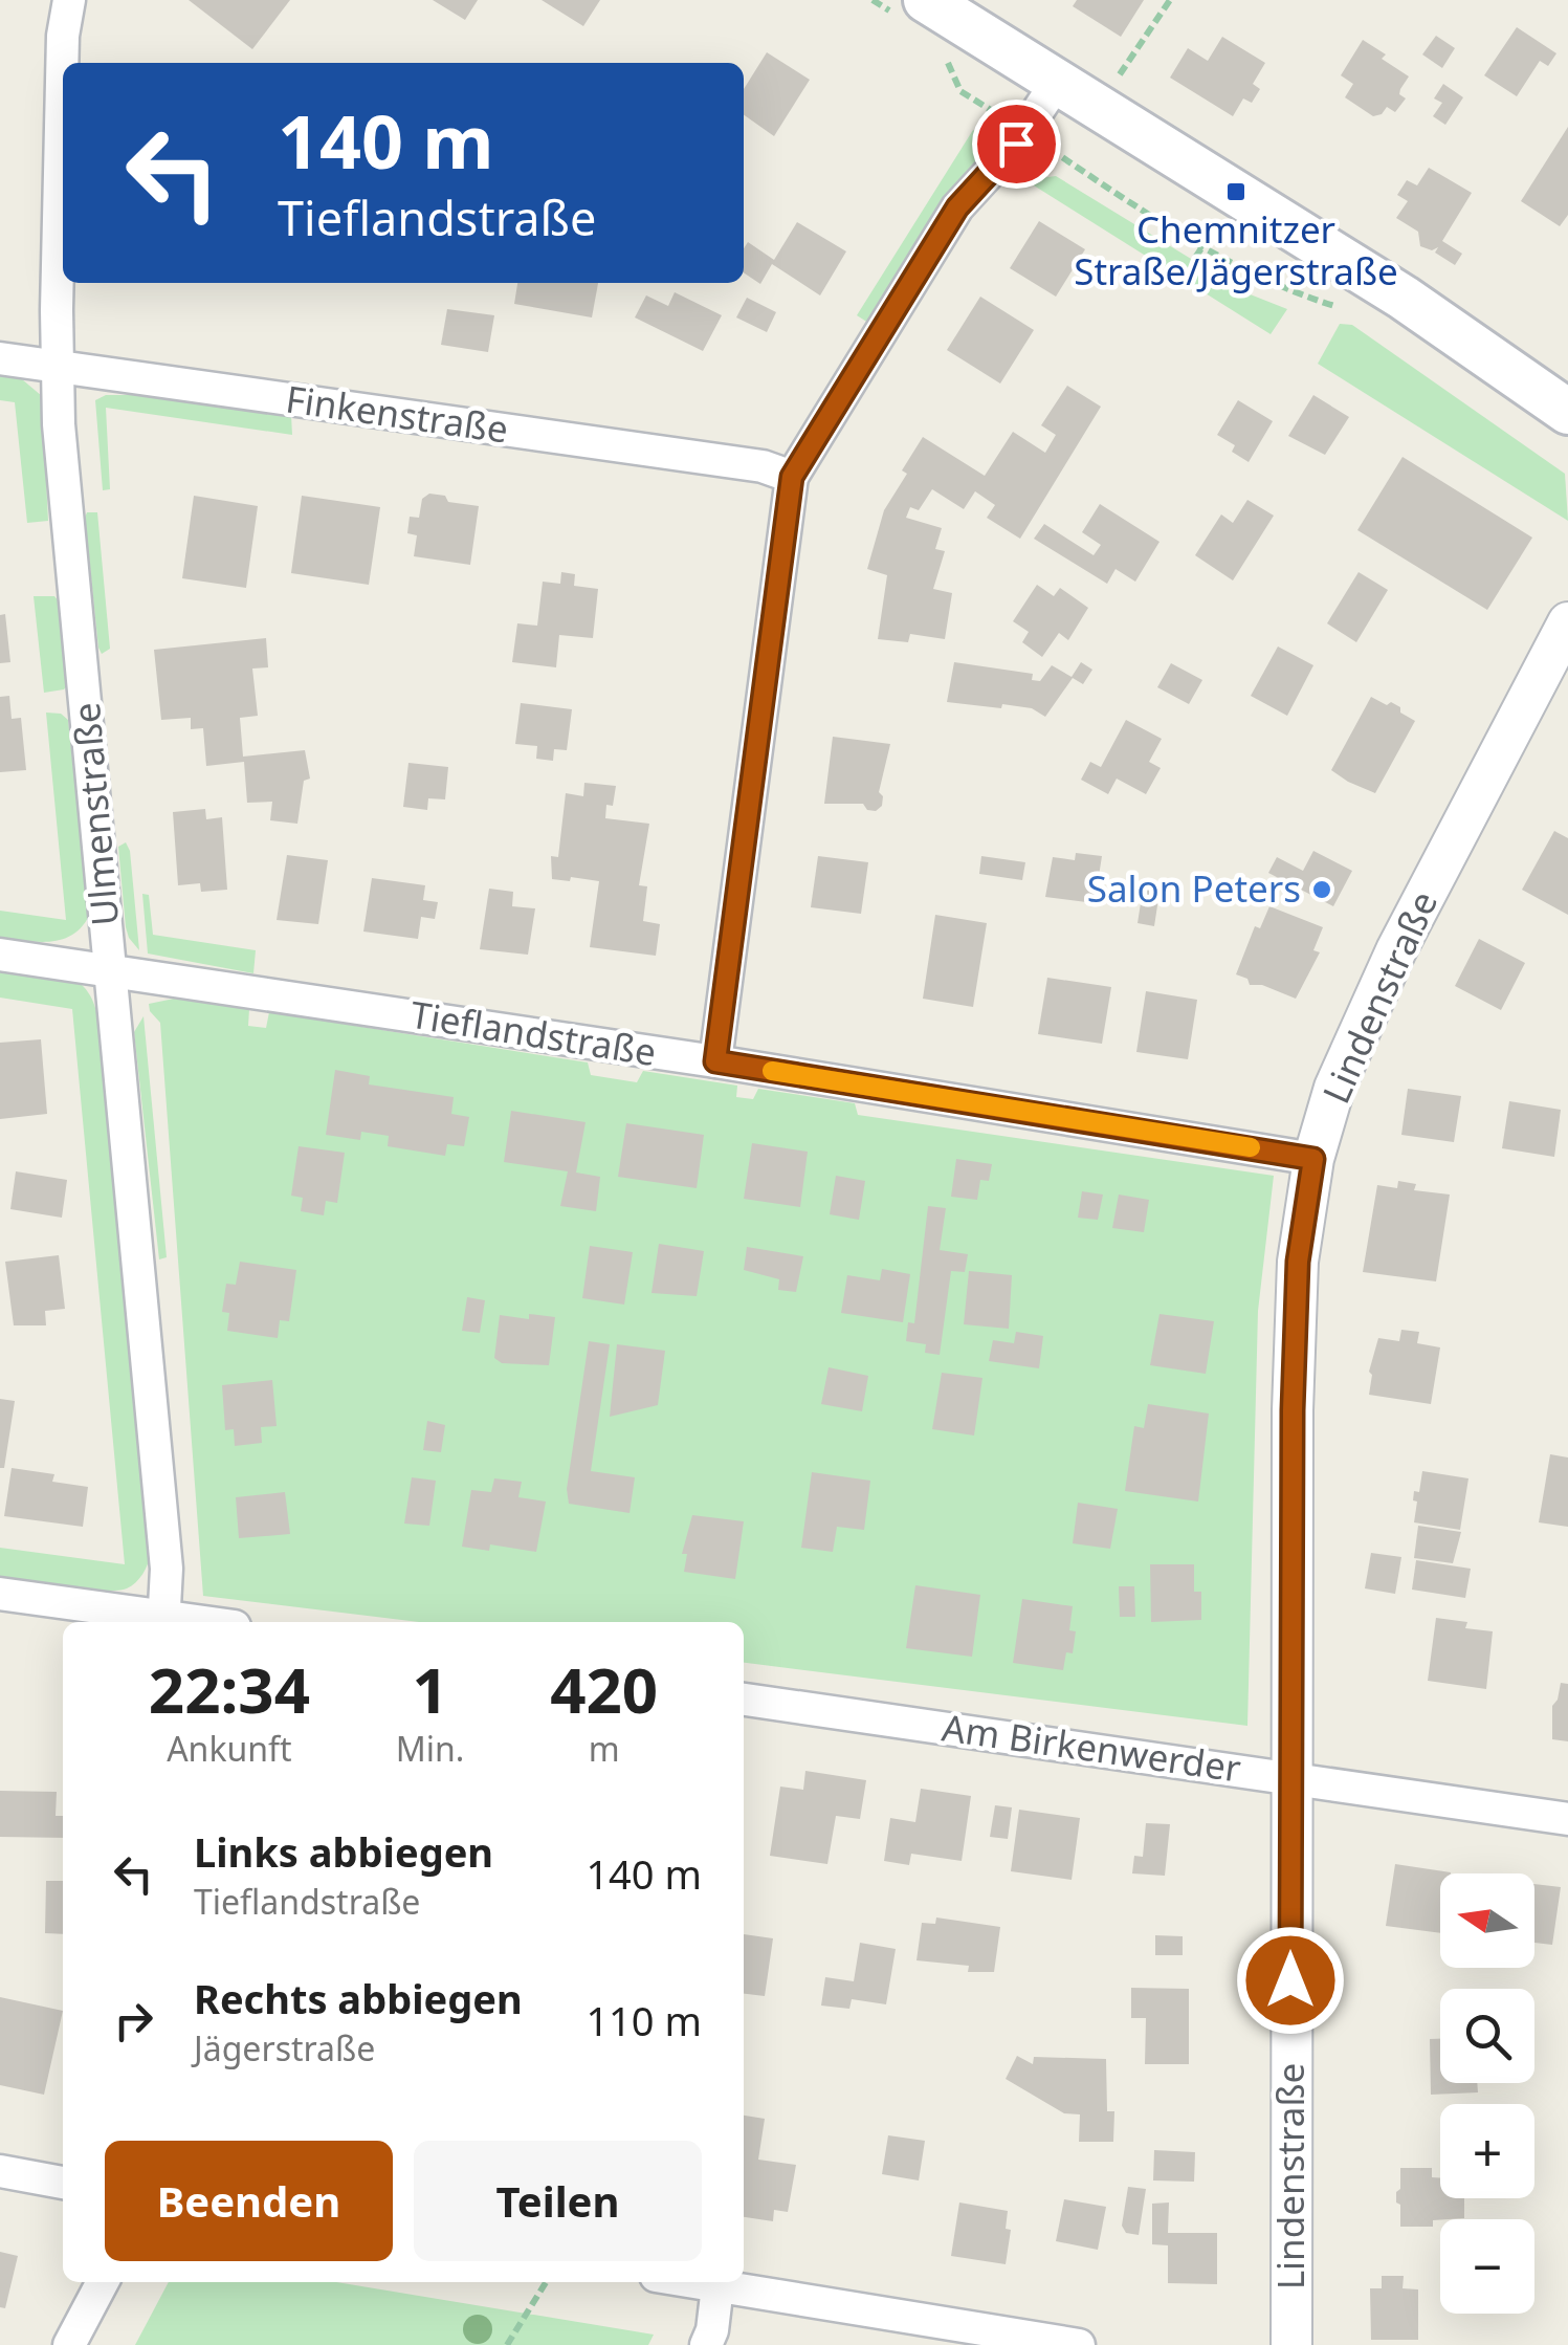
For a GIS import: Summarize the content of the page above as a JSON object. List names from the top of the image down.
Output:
{
  "streets": {
    "street": [
      "Finkenstraße",
      "Ulmenstraße",
      "Lindenstraße",
      "Tieflandstraße",
      "Am Birkenwerder"
    ]
  },
  "crossings": [
    ["Finkenstraße", "Ulmenstraße"],
    ["Ulmenstraße", "Tieflandstraße"],
    ["Lindenstraße", "Tieflandstraße"],
    ["Lindenstraße", "Am Birkenwerder"]
  ],
  "places": {
    "transit": ["Chemnitzer Straße/Jägerstraße"],
    "other": ["Salon Peters"]
  },
  "north": "left",
  "page": {
    "turn": ["140 m", "Tieflandstraße"],
    "eta": [
      "22:34",
      "Ankunft",
      "1",
      "Min.",
      "420",
      "m"
    ],
    "list": [
      {
        "name": "Links abbiegen",
        "note": "Tieflandstraße",
        "value": "140 m"
      },
      {
        "name": "Rechts abbiegen",
        "note": "Jägerstraße",
        "value": "110 m"
      }
    ],
    "map_buttons": ["+", "−"],
    "buttons": ["Beenden", "Teilen"]
  }
}
